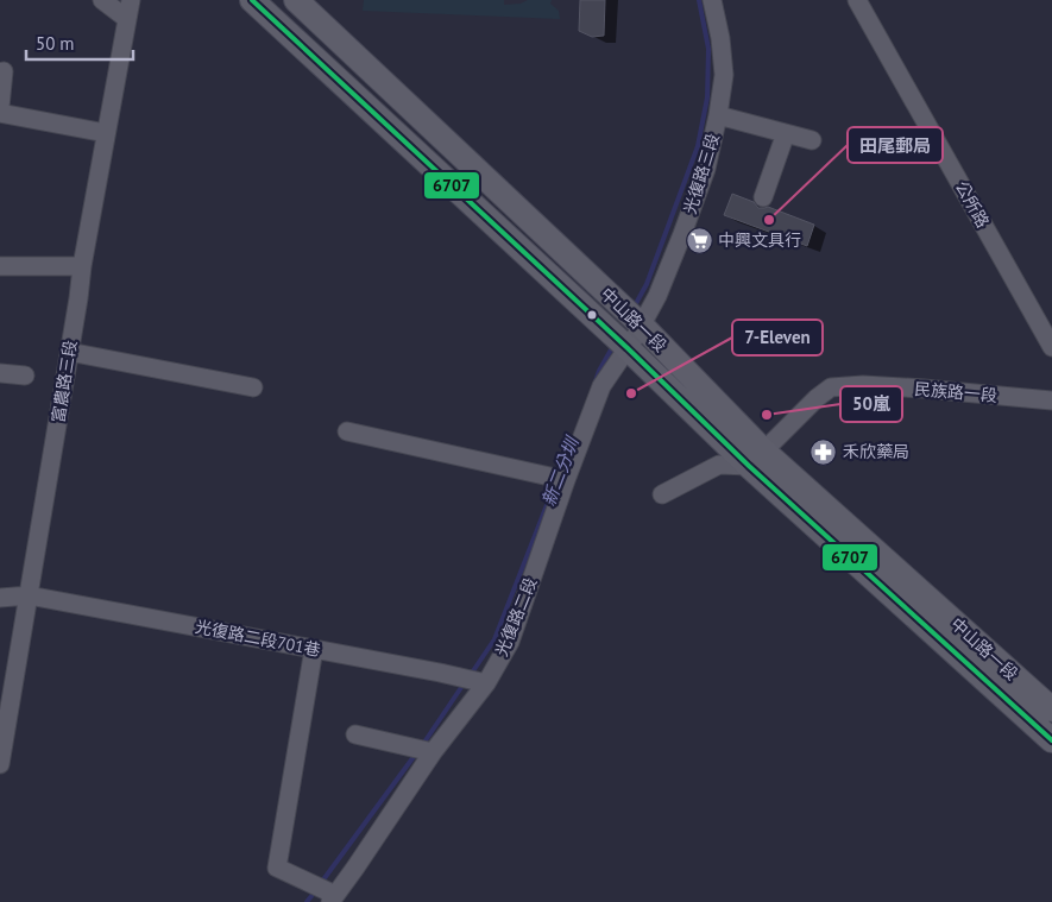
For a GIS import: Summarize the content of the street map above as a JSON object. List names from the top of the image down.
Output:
{
  "streets": {
    "main road": ["中山路一段"],
    "street": [
      "光復路三段",
      "公所路",
      "富農路三段",
      "民族路一段",
      "光復路二段",
      "光復路二段701巷"
    ]
  },
  "crossings": [
    ["光復路三段", "中山路一段"],
    ["光復路三段", "光復路二段"],
    ["中山路一段", "民族路一段"],
    ["中山路一段", "光復路二段"],
    ["富農路三段", "光復路二段701巷"],
    ["光復路二段", "光復路二段701巷"]
  ],
  "water": ["新二分圳"],
  "places": {
    "other": ["田尾郵局", "7-Eleven", "50嵐"],
    "supermarket": ["中興文具行"],
    "pharmacy": ["禾欣藥局"]
  },
  "lines": ["transit line 6707"],
  "scale_bar": "50 m"
}
